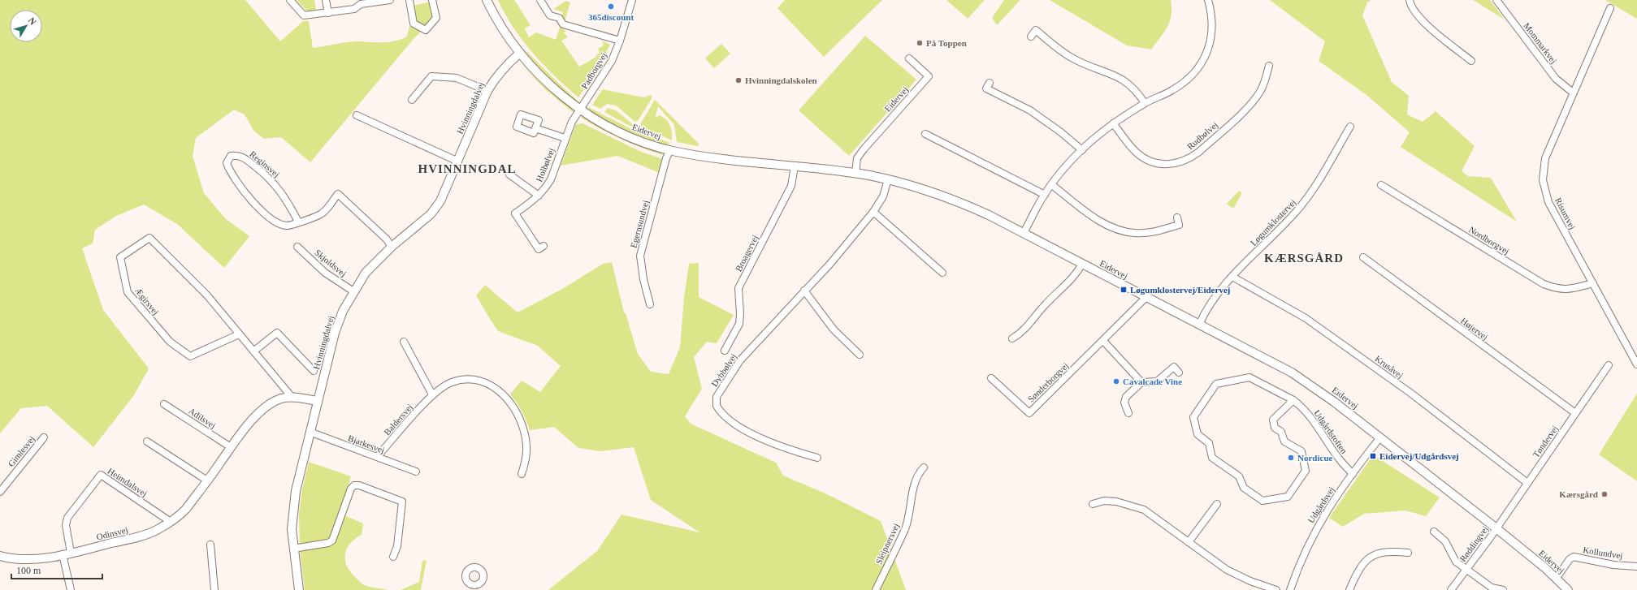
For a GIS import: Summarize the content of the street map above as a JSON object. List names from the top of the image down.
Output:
{
  "streets": {
    "street": [
      "Mommarkvej",
      "Padborgvej",
      "Eidervej",
      "Hvinningdalvej",
      "Rudbølvej",
      "Reginsvej",
      "Holbølvej",
      "Risumvej",
      "Løgumklostervej",
      "Egernsundvej",
      "Nordborgvej",
      "Broagervej",
      "Skjoldsvej",
      "Ægirsvej",
      "Højervej",
      "Krusåvej",
      "Dybbølvej",
      "Sønderborgvej",
      "Adilsvej",
      "Baldersvej",
      "Udgårdstoften",
      "Tøndervej",
      "Bjarkesvej",
      "Gimlesvej",
      "Heimdalsvej",
      "Udgårdsvej",
      "Odinsvej",
      "Sleipnersvej",
      "Røddingvej",
      "Kollundvej"
    ]
  },
  "crossings": [
    ["Mommarkvej", "Risumvej"],
    ["Padborgvej", "Eidervej"],
    ["Padborgvej", "Holbølvej"],
    ["Eidervej", "Hvinningdalvej"],
    ["Eidervej", "Holbølvej"],
    ["Eidervej", "Løgumklostervej"],
    ["Eidervej", "Egernsundvej"],
    ["Eidervej", "Broagervej"],
    ["Eidervej", "Dybbølvej"],
    ["Eidervej", "Sønderborgvej"],
    ["Eidervej", "Tøndervej"],
    ["Eidervej", "Udgårdsvej"],
    ["Eidervej", "Røddingvej"],
    ["Eidervej", "Kollundvej"],
    ["Hvinningdalvej", "Reginsvej"],
    ["Hvinningdalvej", "Skjoldsvej"],
    ["Hvinningdalvej", "Bjarkesvej"],
    ["Hvinningdalvej", "Odinsvej"],
    ["Risumvej", "Nordborgvej"],
    ["Løgumklostervej", "Krusåvej"],
    ["Ægirsvej", "Odinsvej"],
    ["Højervej", "Tøndervej"],
    ["Krusåvej", "Tøndervej"],
    ["Adilsvej", "Odinsvej"],
    ["Baldersvej", "Bjarkesvej"],
    ["Udgårdstoften", "Udgårdsvej"],
    ["Tøndervej", "Røddingvej"],
    ["Heimdalsvej", "Odinsvej"]
  ],
  "districts": ["HVINNINGDAL", "KÆRSGÅRD"],
  "places": {
    "other": [
      "365discount",
      "På Toppen",
      "Hvinningdalskolen",
      "Cavalcade Vine",
      "Nordicue",
      "Kærsgård"
    ],
    "transit": ["Løgumklostervej/Eidervej", "Eidervej/Udgårdsvej"]
  },
  "scale_bar": "100 m",
  "north": "top right"
}
